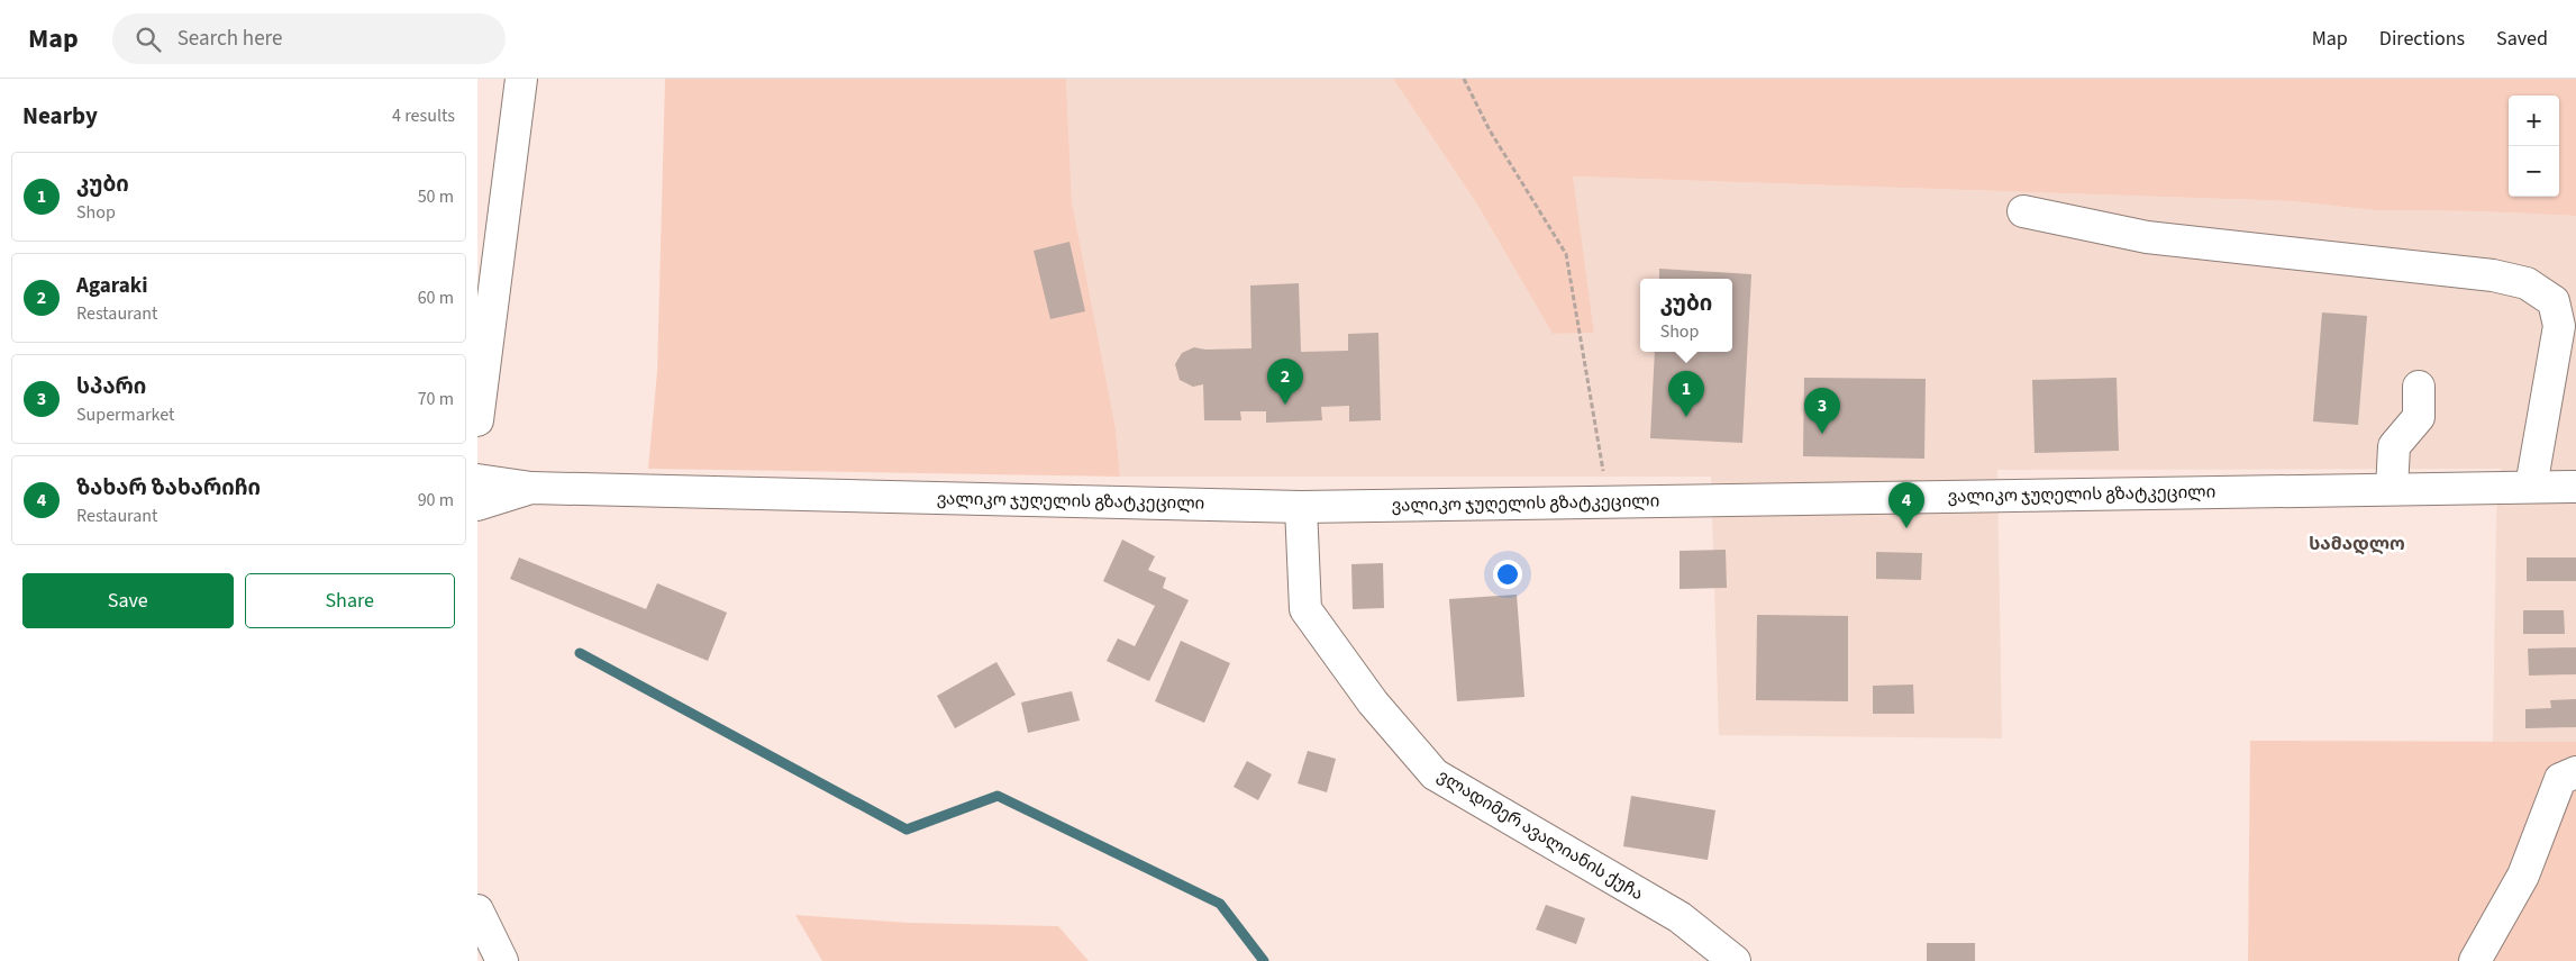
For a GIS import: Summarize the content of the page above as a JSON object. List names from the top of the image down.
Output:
{
  "streets": {
    "main road": ["ვალიკო ჯუღელის გზატკეცილი", "ვლადიმერ ავალიანის ქუჩა"]
  },
  "crossings": [
    ["ვალიკო ჯუღელის გზატკეცილი", "ვლადიმერ ავალიანის ქუჩა"]
  ],
  "districts": ["სამადლო"],
  "page": {
    "header": "Map",
    "search": "Search here",
    "nav": ["Map", "Directions", "Saved"],
    "heading": ["Nearby", "4 results"],
    "map_buttons": ["+", "−"],
    "list": [
      {
        "mark": "1",
        "name": "კუბი",
        "note": "Shop",
        "value": "50 m"
      },
      {
        "mark": "2",
        "name": "Agaraki",
        "note": "Restaurant",
        "value": "60 m"
      },
      {
        "mark": "3",
        "name": "სპარი",
        "note": "Supermarket",
        "value": "70 m"
      },
      {
        "mark": "4",
        "name": "ზახარ ზახარიჩი",
        "note": "Restaurant",
        "value": "90 m"
      }
    ],
    "popup": ["კუბი", "Shop"],
    "pins": [
      "2",
      "1",
      "3",
      "4"
    ],
    "buttons": ["Save", "Share"]
  }
}
